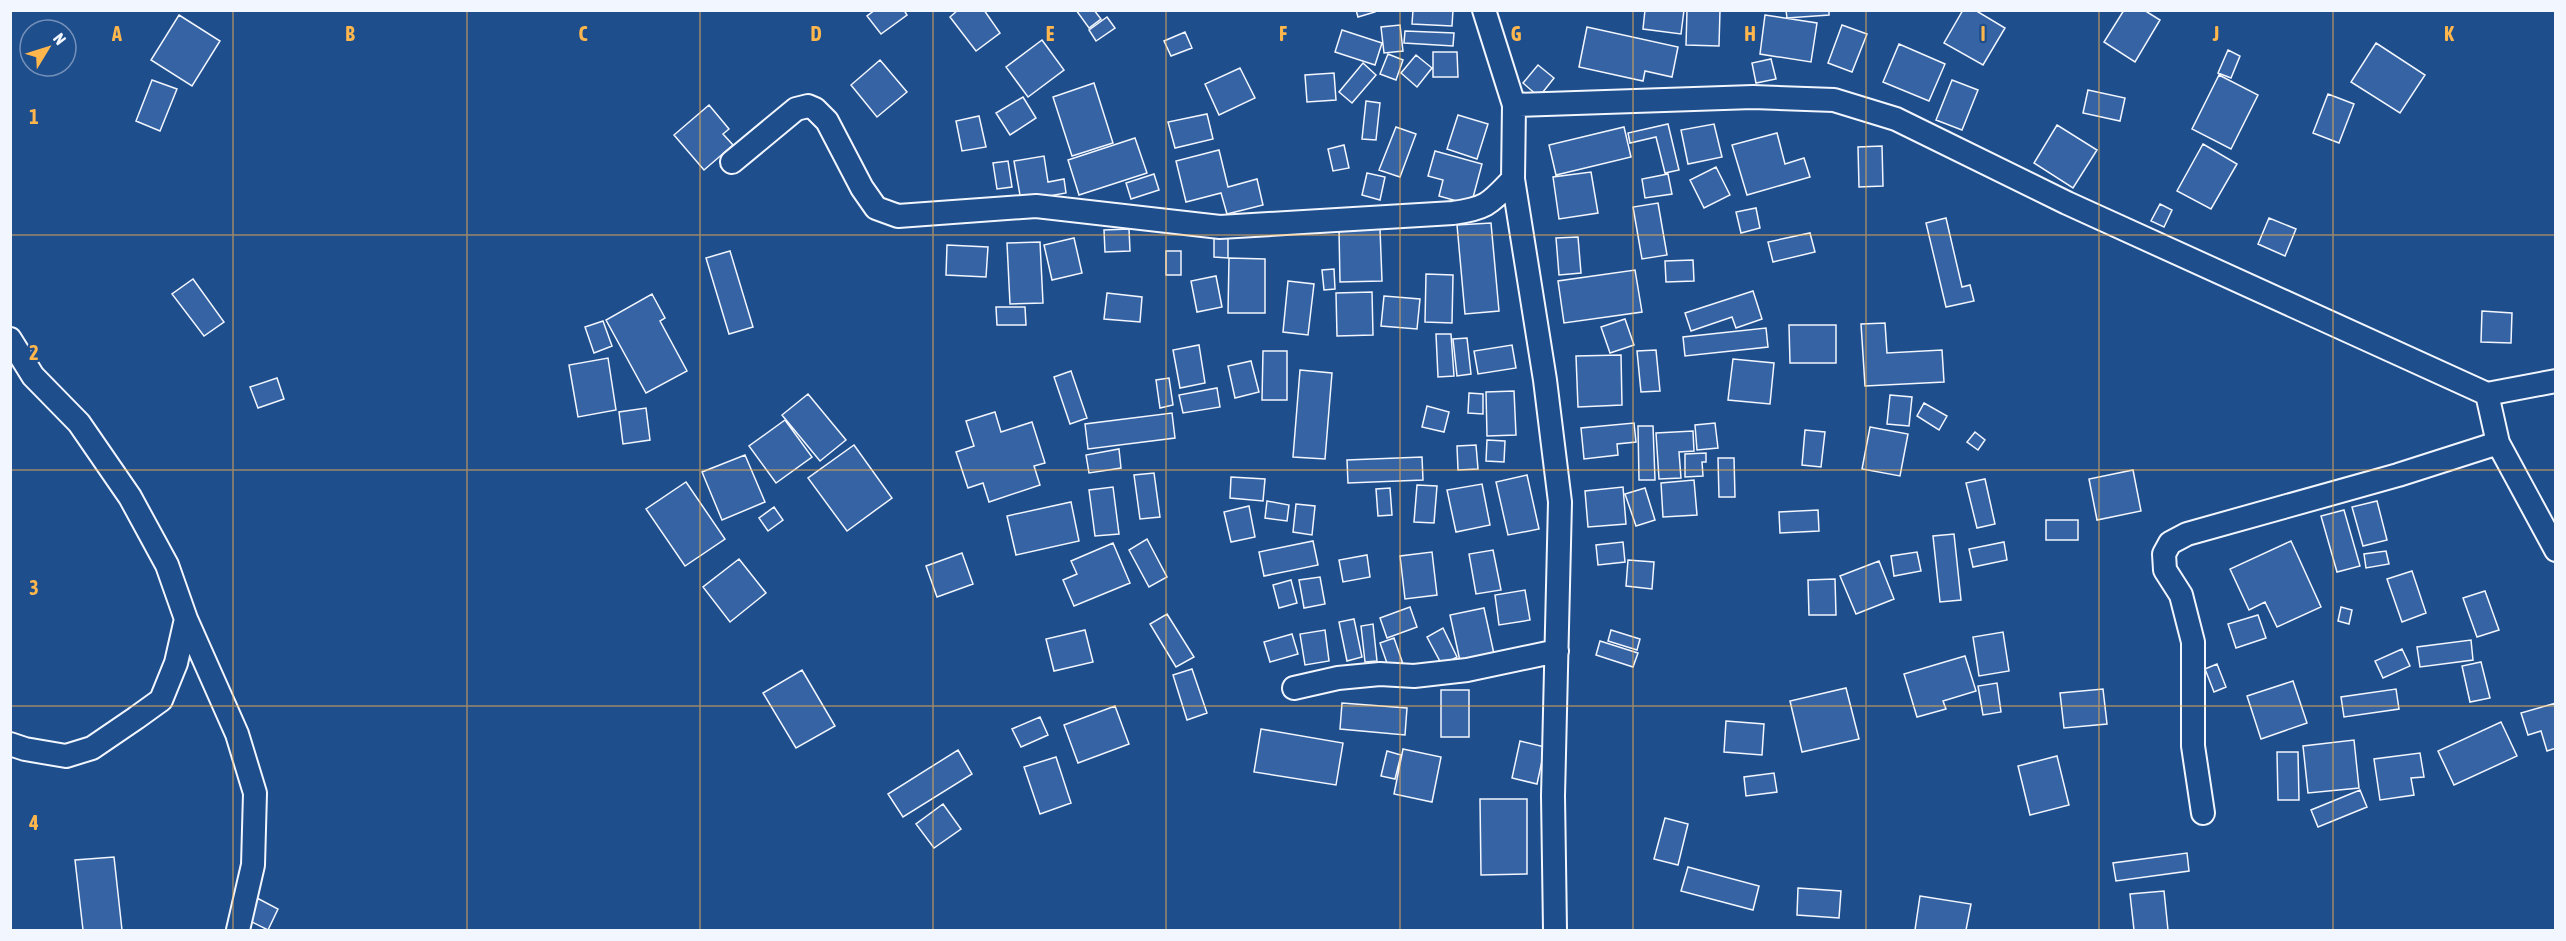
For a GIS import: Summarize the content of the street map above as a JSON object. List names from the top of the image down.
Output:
{
  "north": "top right",
  "grid": {
    "columns": [
      "A",
      "B",
      "C",
      "D",
      "E",
      "F",
      "G",
      "H",
      "I",
      "J",
      "K"
    ],
    "rows": [
      "1",
      "2",
      "3",
      "4"
    ]
  }
}
